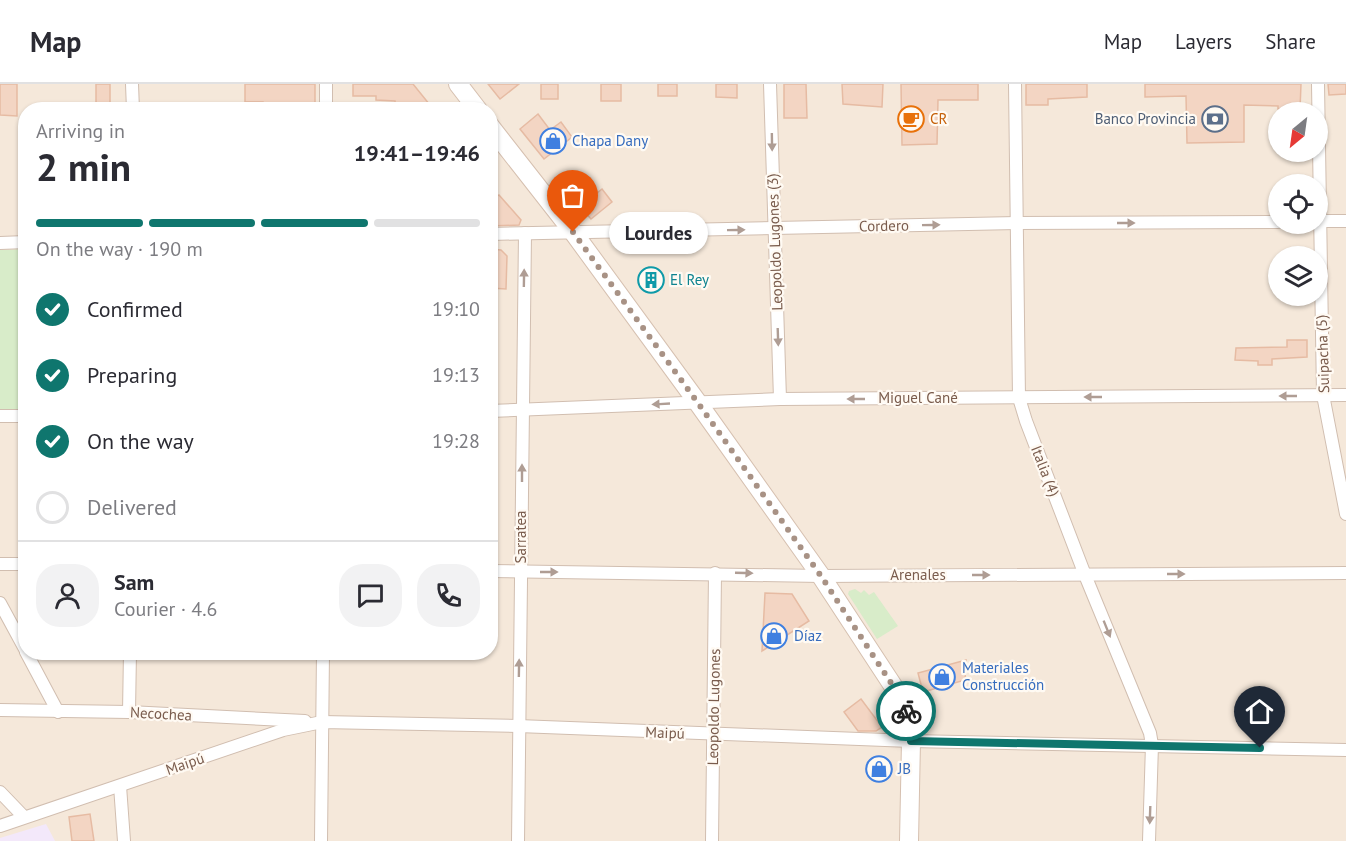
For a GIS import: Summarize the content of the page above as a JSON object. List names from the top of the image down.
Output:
{
  "streets": {
    "street": [
      "Cordero",
      "Leopoldo Lugones (3)",
      "Suipacha (5)",
      "Miguel Cané",
      "Italia (4)",
      "Sarratea",
      "Arenales",
      "Leopoldo Lugones",
      "Necochea",
      "Maipú"
    ]
  },
  "crossings": [
    ["Cordero", "Leopoldo Lugones (3)"],
    ["Cordero", "Italia (4)"],
    ["Cordero", "Sarratea"],
    ["Leopoldo Lugones (3)", "Miguel Cané"],
    ["Suipacha (5)", "Miguel Cané"],
    ["Miguel Cané", "Italia (4)"],
    ["Miguel Cané", "Sarratea"],
    ["Italia (4)", "Arenales"],
    ["Italia (4)", "Maipú"],
    ["Sarratea", "Arenales"],
    ["Sarratea", "Maipú"],
    ["Arenales", "Leopoldo Lugones"],
    ["Leopoldo Lugones", "Maipú"],
    ["Necochea", "Maipú"]
  ],
  "one_way": [
    "Cordero",
    "Leopoldo Lugones (3)",
    "Miguel Cané",
    "Italia (4)",
    "Sarratea",
    "Arenales"
  ],
  "places": {
    "cafe": ["CR"],
    "bank": ["Banco Provincia"],
    "shop": [
      "Chapa Dany",
      "Díaz",
      "Materiales Construcción",
      "JB"
    ],
    "other": ["Lourdes"],
    "building": ["El Rey"]
  },
  "north": "bottom left",
  "page": {
    "header": "Map",
    "nav": ["Map", "Layers", "Share"],
    "heading": ["2 min", "Arriving in", "19:41–19:46"],
    "panel": ["Sam", "Courier · 4.6"],
    "bar": "On the way · 190 m",
    "bubble": "Lourdes",
    "list": [
      ["Confirmed", "19:10"],
      ["Preparing", "19:13"],
      ["On the way", "19:28"],
      "Delivered"
    ]
  }
}
